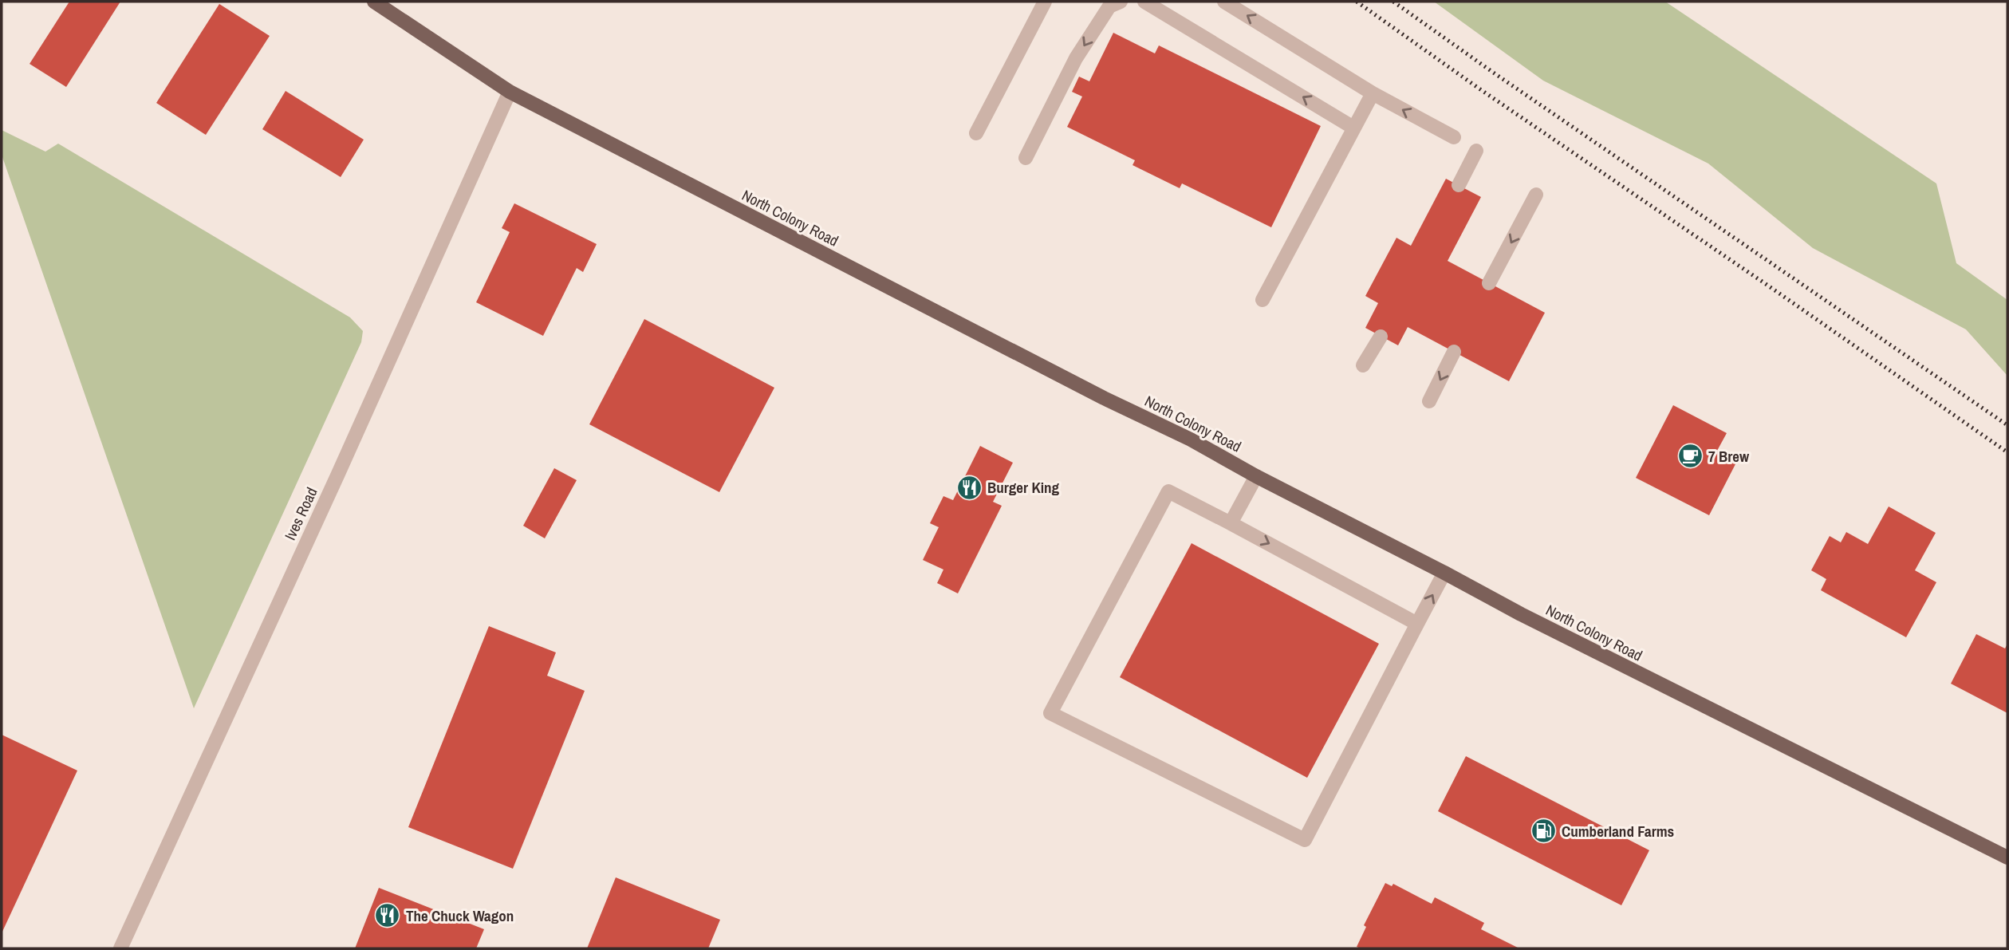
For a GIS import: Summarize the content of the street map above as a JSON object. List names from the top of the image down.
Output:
{
  "streets": {
    "main road": ["North Colony Road"],
    "street": ["Ives Road"]
  },
  "crossings": [
    ["North Colony Road", "Ives Road"]
  ],
  "places": {
    "cafe": ["7 Brew"],
    "restaurant": ["Burger King", "The Chuck Wagon"],
    "fuel station": ["Cumberland Farms"]
  }
}
